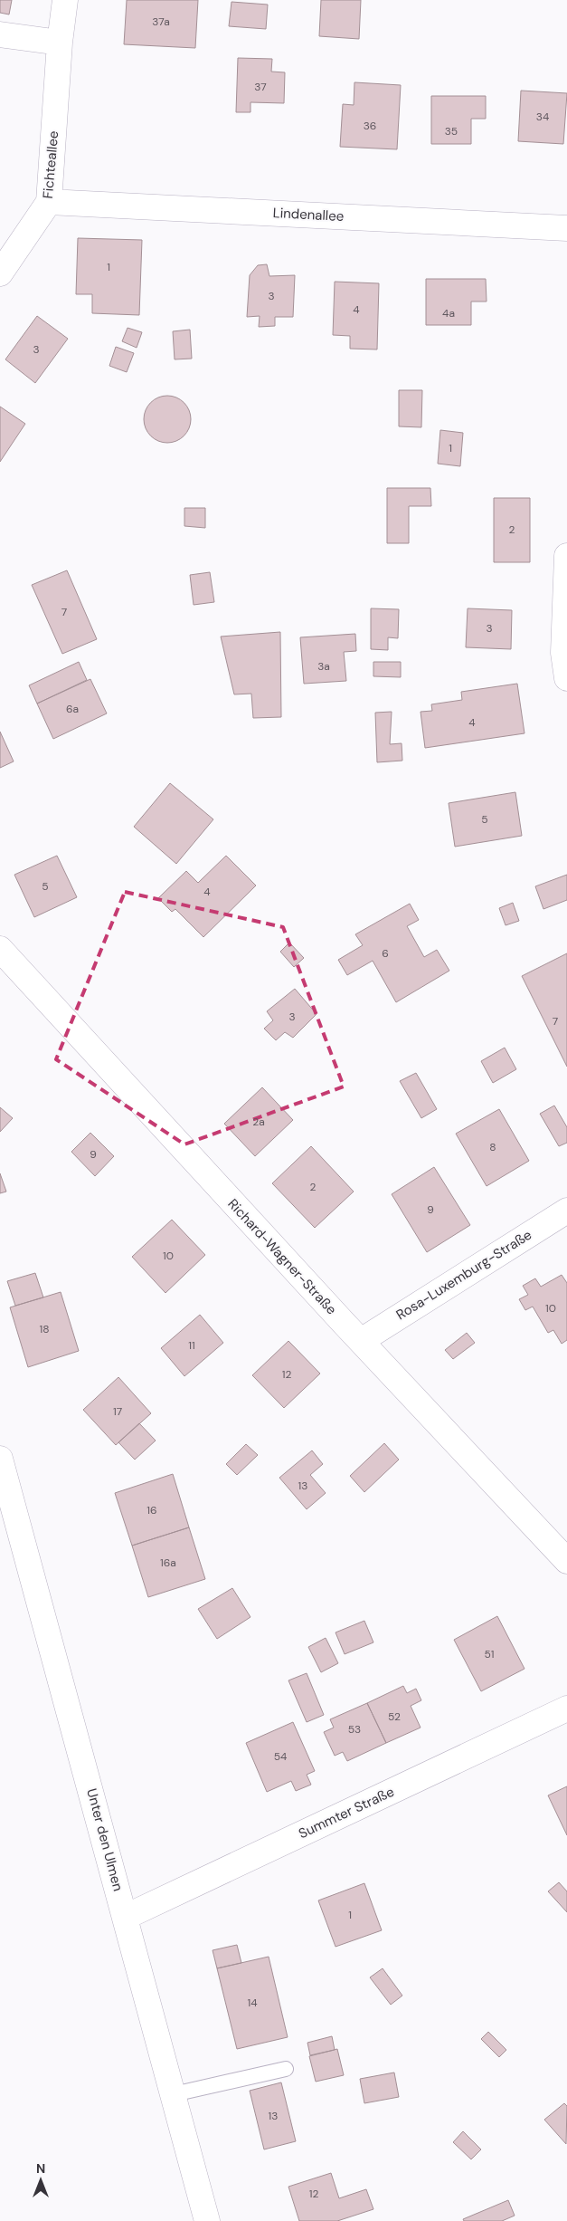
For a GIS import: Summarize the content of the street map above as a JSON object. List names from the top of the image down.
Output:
{
  "streets": {
    "street": [
      "Fichteallee",
      "Lindenallee",
      "Richard-Wagner-Straße",
      "Rosa-Luxemburg-Straße",
      "Summter Straße",
      "Unter den Ulmen"
    ]
  },
  "crossings": [
    ["Fichteallee", "Lindenallee"],
    ["Richard-Wagner-Straße", "Rosa-Luxemburg-Straße"],
    ["Summter Straße", "Unter den Ulmen"]
  ],
  "house_numbers": [
    "37a",
    "37",
    "34",
    "36",
    "35",
    "1",
    "3",
    "4",
    "4a",
    "3",
    "1",
    "2",
    "7",
    "3",
    "3a",
    "6a",
    "4",
    "5",
    "5",
    "4",
    "6",
    "3",
    "7",
    "2a",
    "8",
    "9",
    "2",
    "9",
    "10",
    "10",
    "18",
    "11",
    "12",
    "17",
    "13",
    "16",
    "16a",
    "51",
    "52",
    "53",
    "54",
    "1",
    "14",
    "13",
    "12"
  ],
  "north": "top"
}
